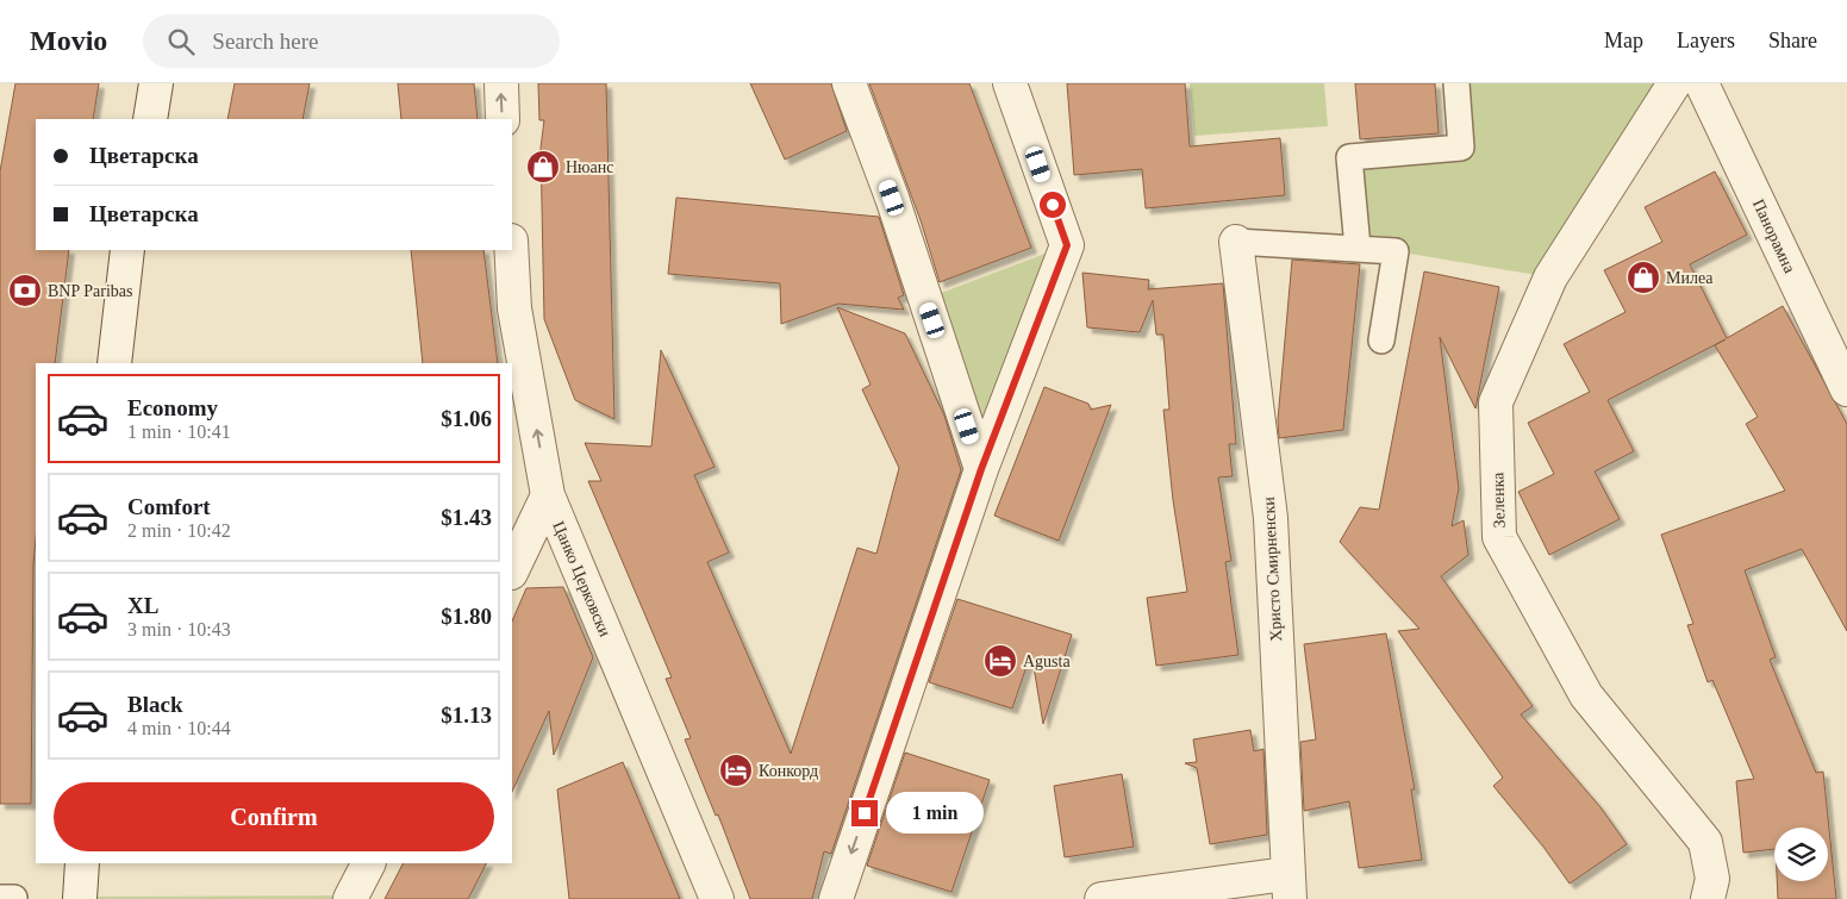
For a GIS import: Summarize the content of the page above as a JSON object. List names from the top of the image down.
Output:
{
  "streets": {
    "street": [
      "Панорамна",
      "Зеленка",
      "Христо Смирненски",
      "Цанко Церковски"
    ]
  },
  "one_way": ["Цанко Церковски"],
  "places": {
    "shop": ["Нюанс", "Милеа"],
    "bank": ["BNP Paribas"],
    "hotel": ["Agusta", "Конкорд"]
  },
  "page": {
    "header": "Movio",
    "search": "Search here",
    "nav": ["Map", "Layers", "Share"],
    "banner": ["Цветарска", "Цветарска"],
    "list": [
      {
        "name": "Economy",
        "note": "1 min · 10:41",
        "value": "$1.06"
      },
      {
        "name": "Comfort",
        "note": "2 min · 10:42",
        "value": "$1.43"
      },
      {
        "name": "XL",
        "note": "3 min · 10:43",
        "value": "$1.80"
      },
      {
        "name": "Black",
        "note": "4 min · 10:44",
        "value": "$1.13"
      }
    ],
    "buttons": "Confirm",
    "bubble": "1 min"
  }
}
